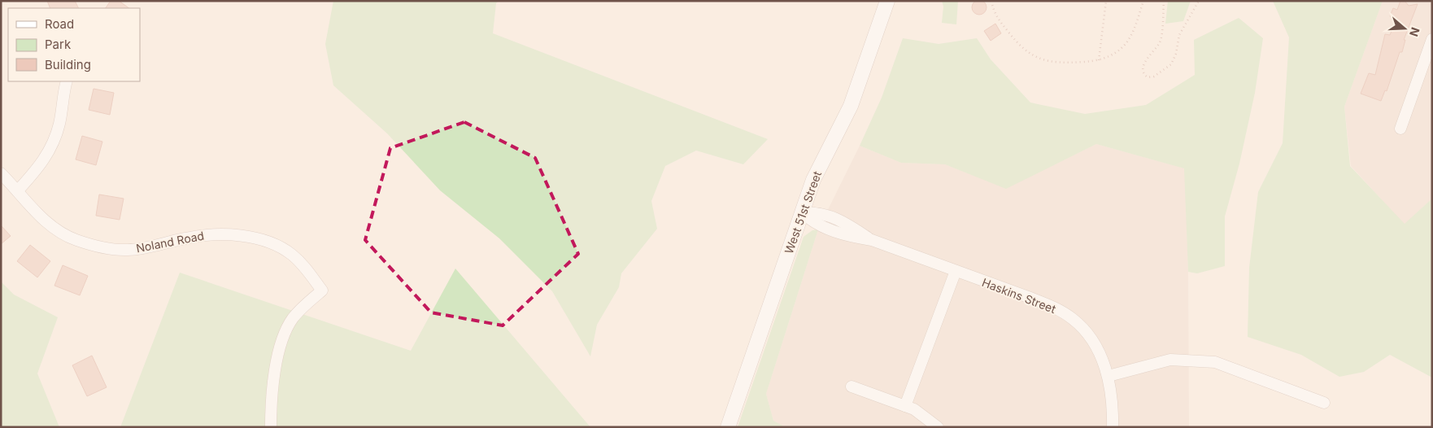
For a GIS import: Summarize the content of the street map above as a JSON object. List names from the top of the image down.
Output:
{
  "streets": {
    "street": ["West 51st Street", "Noland Road", "Haskins Street"]
  },
  "crossings": [
    ["West 51st Street", "Haskins Street"]
  ],
  "legend": ["Road", "Park", "Building"],
  "north": "right"
}
